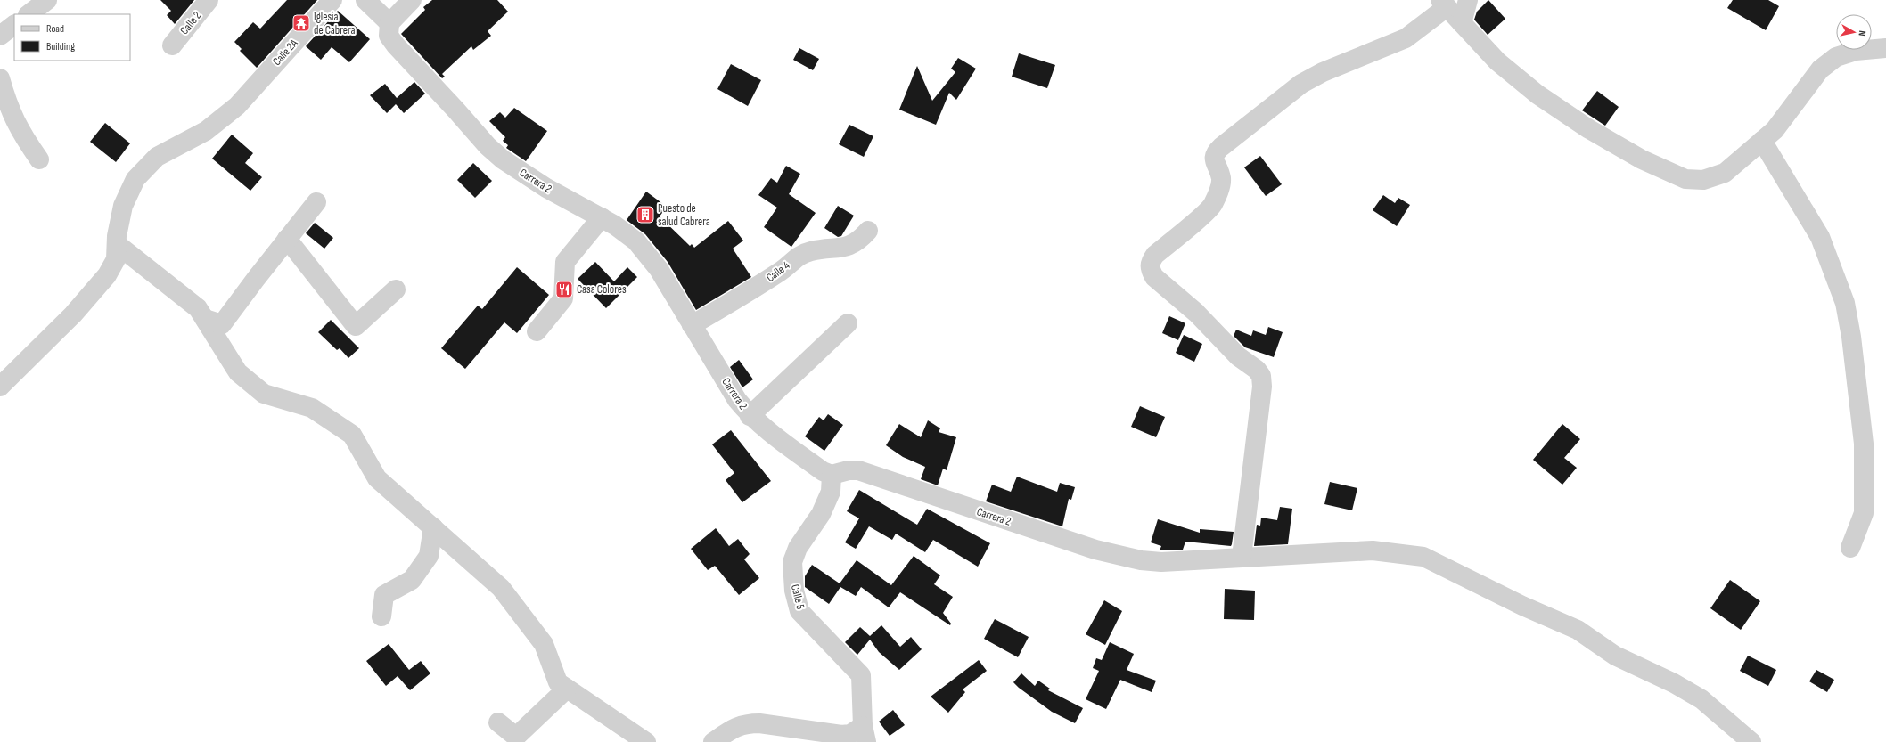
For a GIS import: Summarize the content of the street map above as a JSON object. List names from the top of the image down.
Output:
{
  "streets": {
    "street": [
      "Calle 2",
      "Calle 2A",
      "Carrera 2",
      "Calle 4",
      "Calle 5"
    ]
  },
  "crossings": [
    ["Carrera 2", "Calle 4"],
    ["Carrera 2", "Calle 5"]
  ],
  "places": {
    "temple": ["Iglesia de Cabrera"],
    "building": ["Puesto de salud Cabrera"],
    "restaurant": ["Casa Colores"]
  },
  "legend": ["Road", "Building"],
  "north": "right"
}
